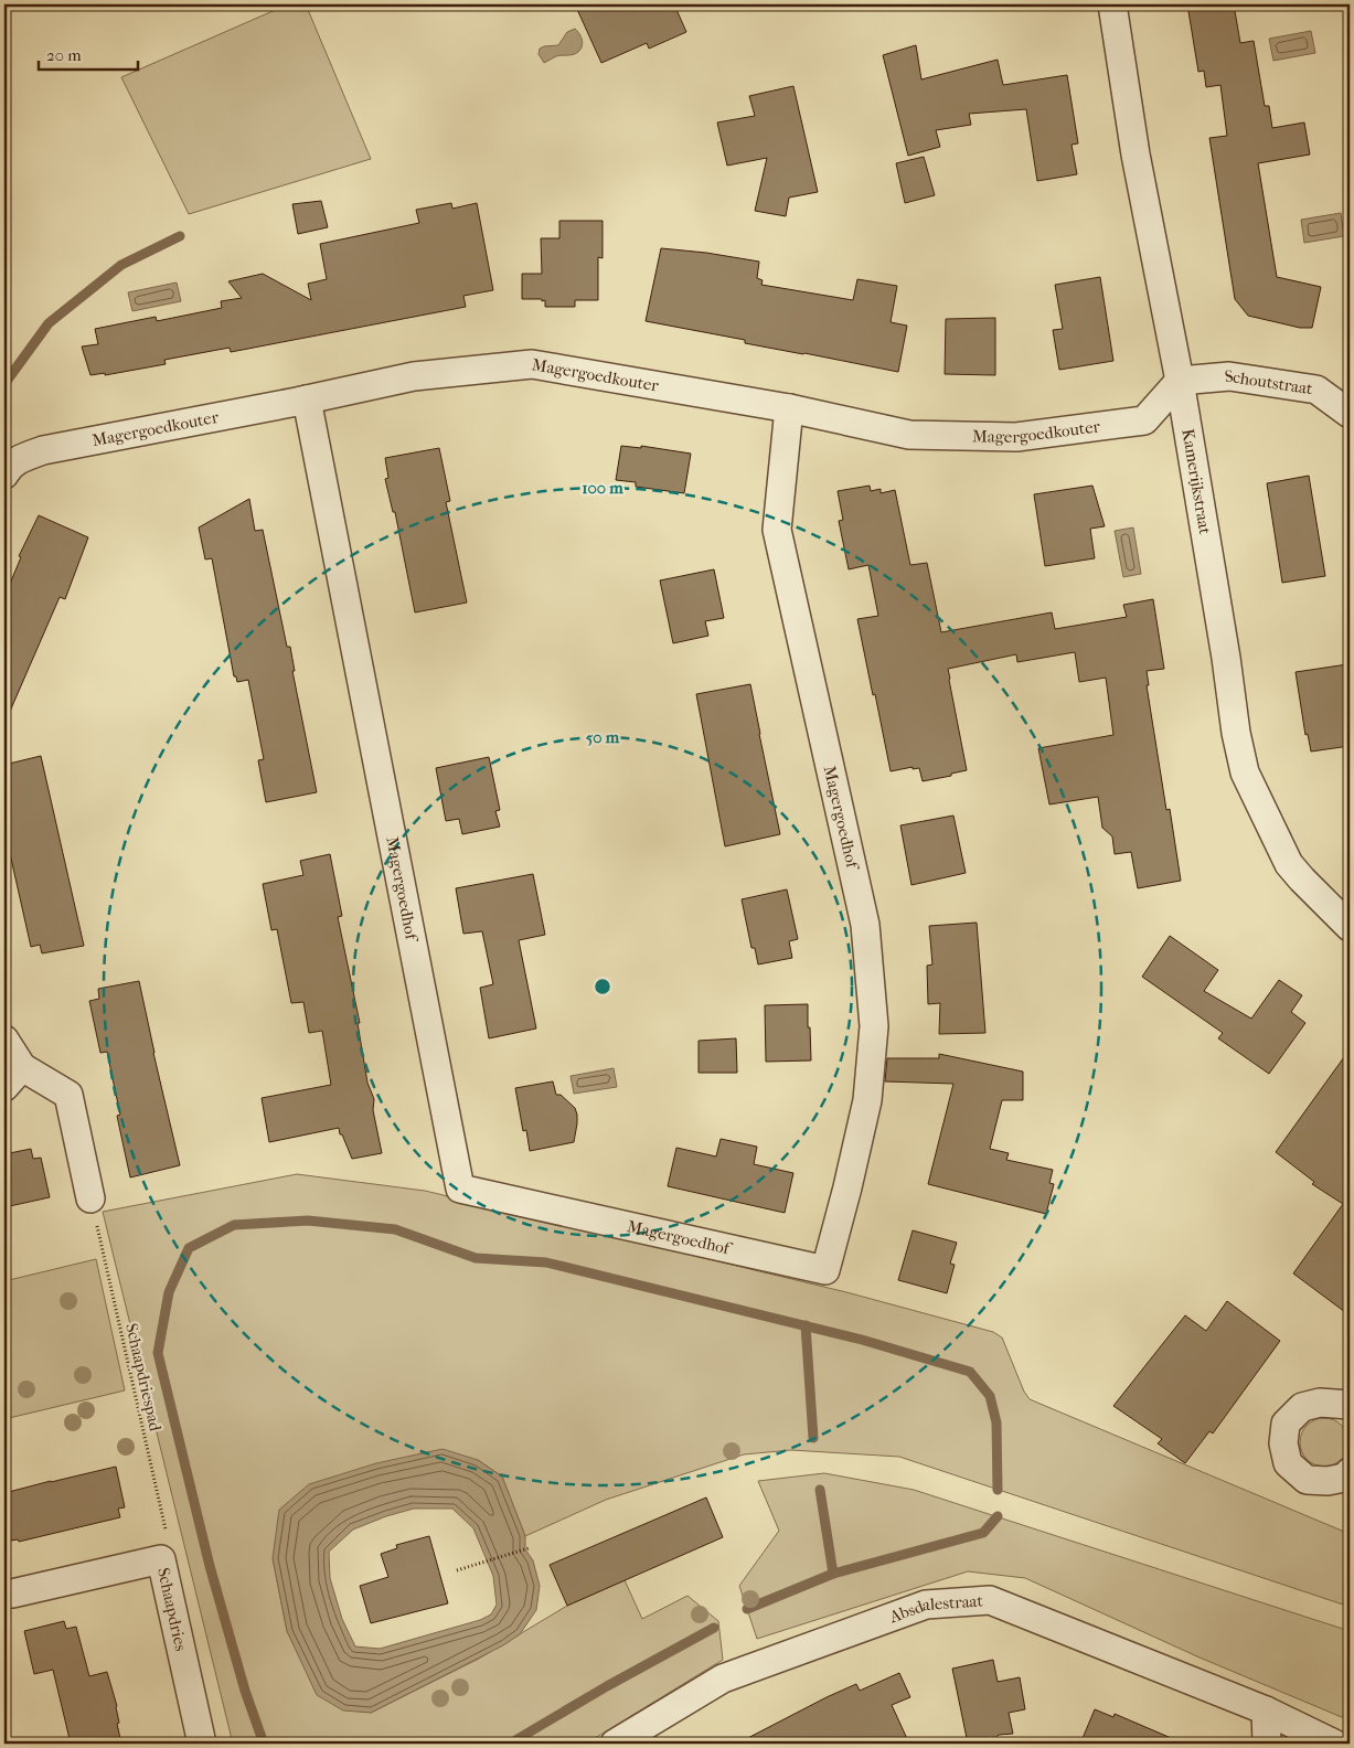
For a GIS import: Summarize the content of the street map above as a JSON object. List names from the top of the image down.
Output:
{
  "streets": {
    "street": [
      "Magergoedkouter",
      "Schoutstraat",
      "Kamerijkstraat",
      "Magergoedhof",
      "Schaapdries",
      "Absdalestraat"
    ],
    "path": ["Schaapdriespad"]
  },
  "crossings": [
    ["Magergoedkouter", "Schoutstraat"],
    ["Magergoedkouter", "Kamerijkstraat"],
    ["Magergoedkouter", "Magergoedhof"],
    ["Schoutstraat", "Kamerijkstraat"],
    ["Schaapdriespad", "Schaapdries"]
  ],
  "scale_bar": "20 m",
  "rings": ["100 m", "50 m"]
}
